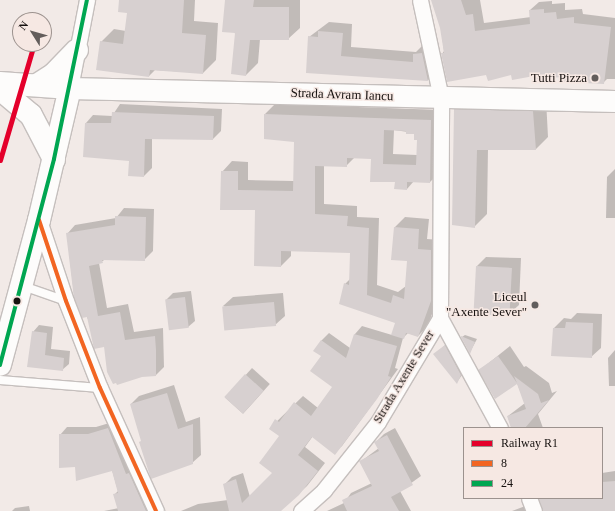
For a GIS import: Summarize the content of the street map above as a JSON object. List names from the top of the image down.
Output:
{
  "streets": {
    "main road": ["Strada Avram Iancu"],
    "street": ["Strada Axente Sever"]
  },
  "crossings": [
    ["Strada Avram Iancu", "Strada Axente Sever"]
  ],
  "places": ["Tutti Pizza", "Liceul \"Axente Sever\""],
  "lines": ["transit line 24", "rail line R1", "transit line 8"],
  "legend": ["Railway R1", "8", "24"],
  "north": "top left"
}
